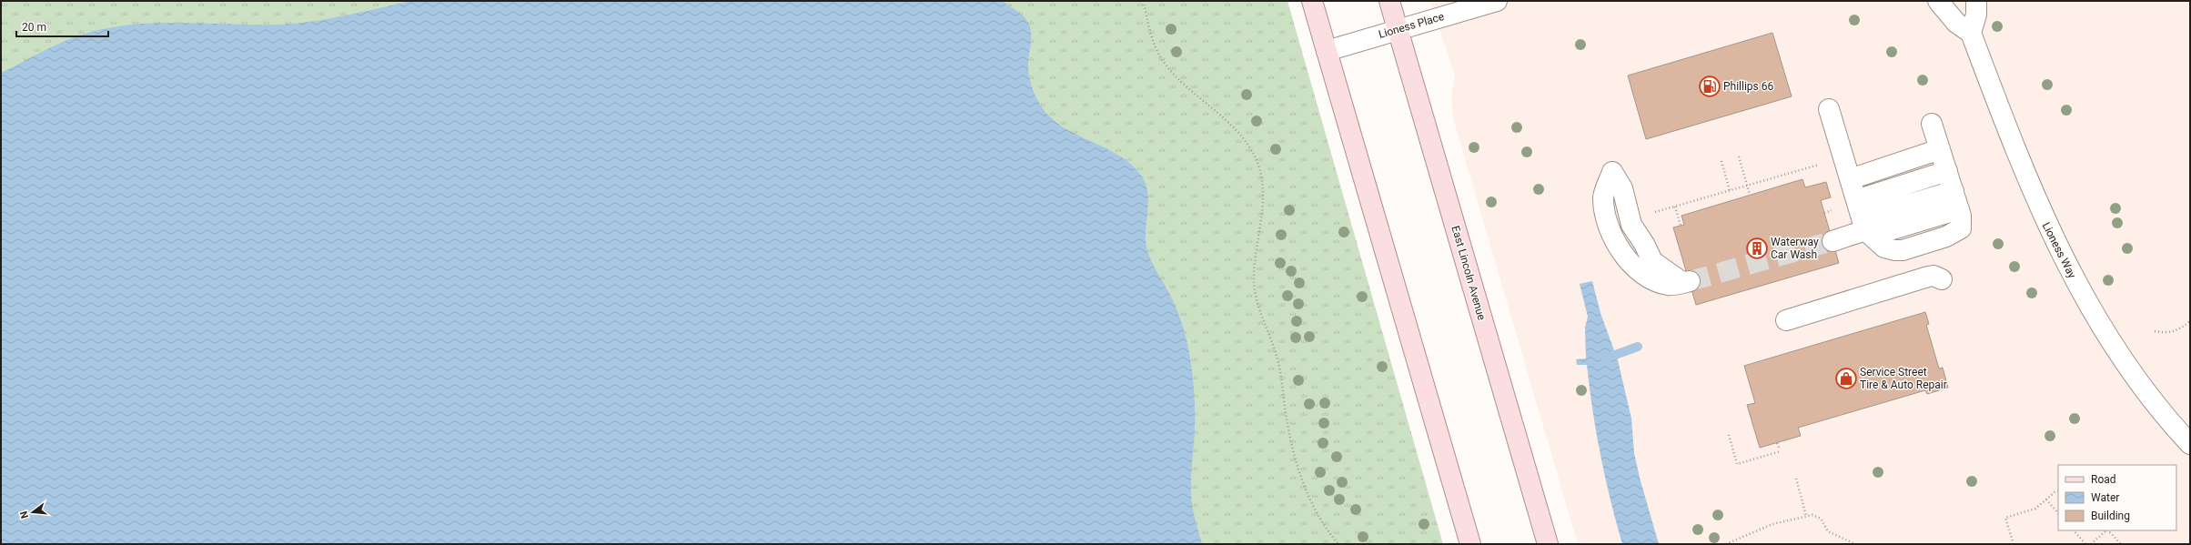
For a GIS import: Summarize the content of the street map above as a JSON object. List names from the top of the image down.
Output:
{
  "streets": {
    "main road": ["East Lincoln Avenue"],
    "street": ["Lioness Place", "Lioness Way"]
  },
  "crossings": [
    ["Lioness Place", "East Lincoln Avenue"]
  ],
  "places": {
    "fuel station": ["Phillips 66"],
    "building": ["Waterway Car Wash"],
    "shop": ["Service Street Tire & Auto Repair"]
  },
  "legend": ["Road", "Water", "Building"],
  "scale_bar": "20 m",
  "north": "left"
}
